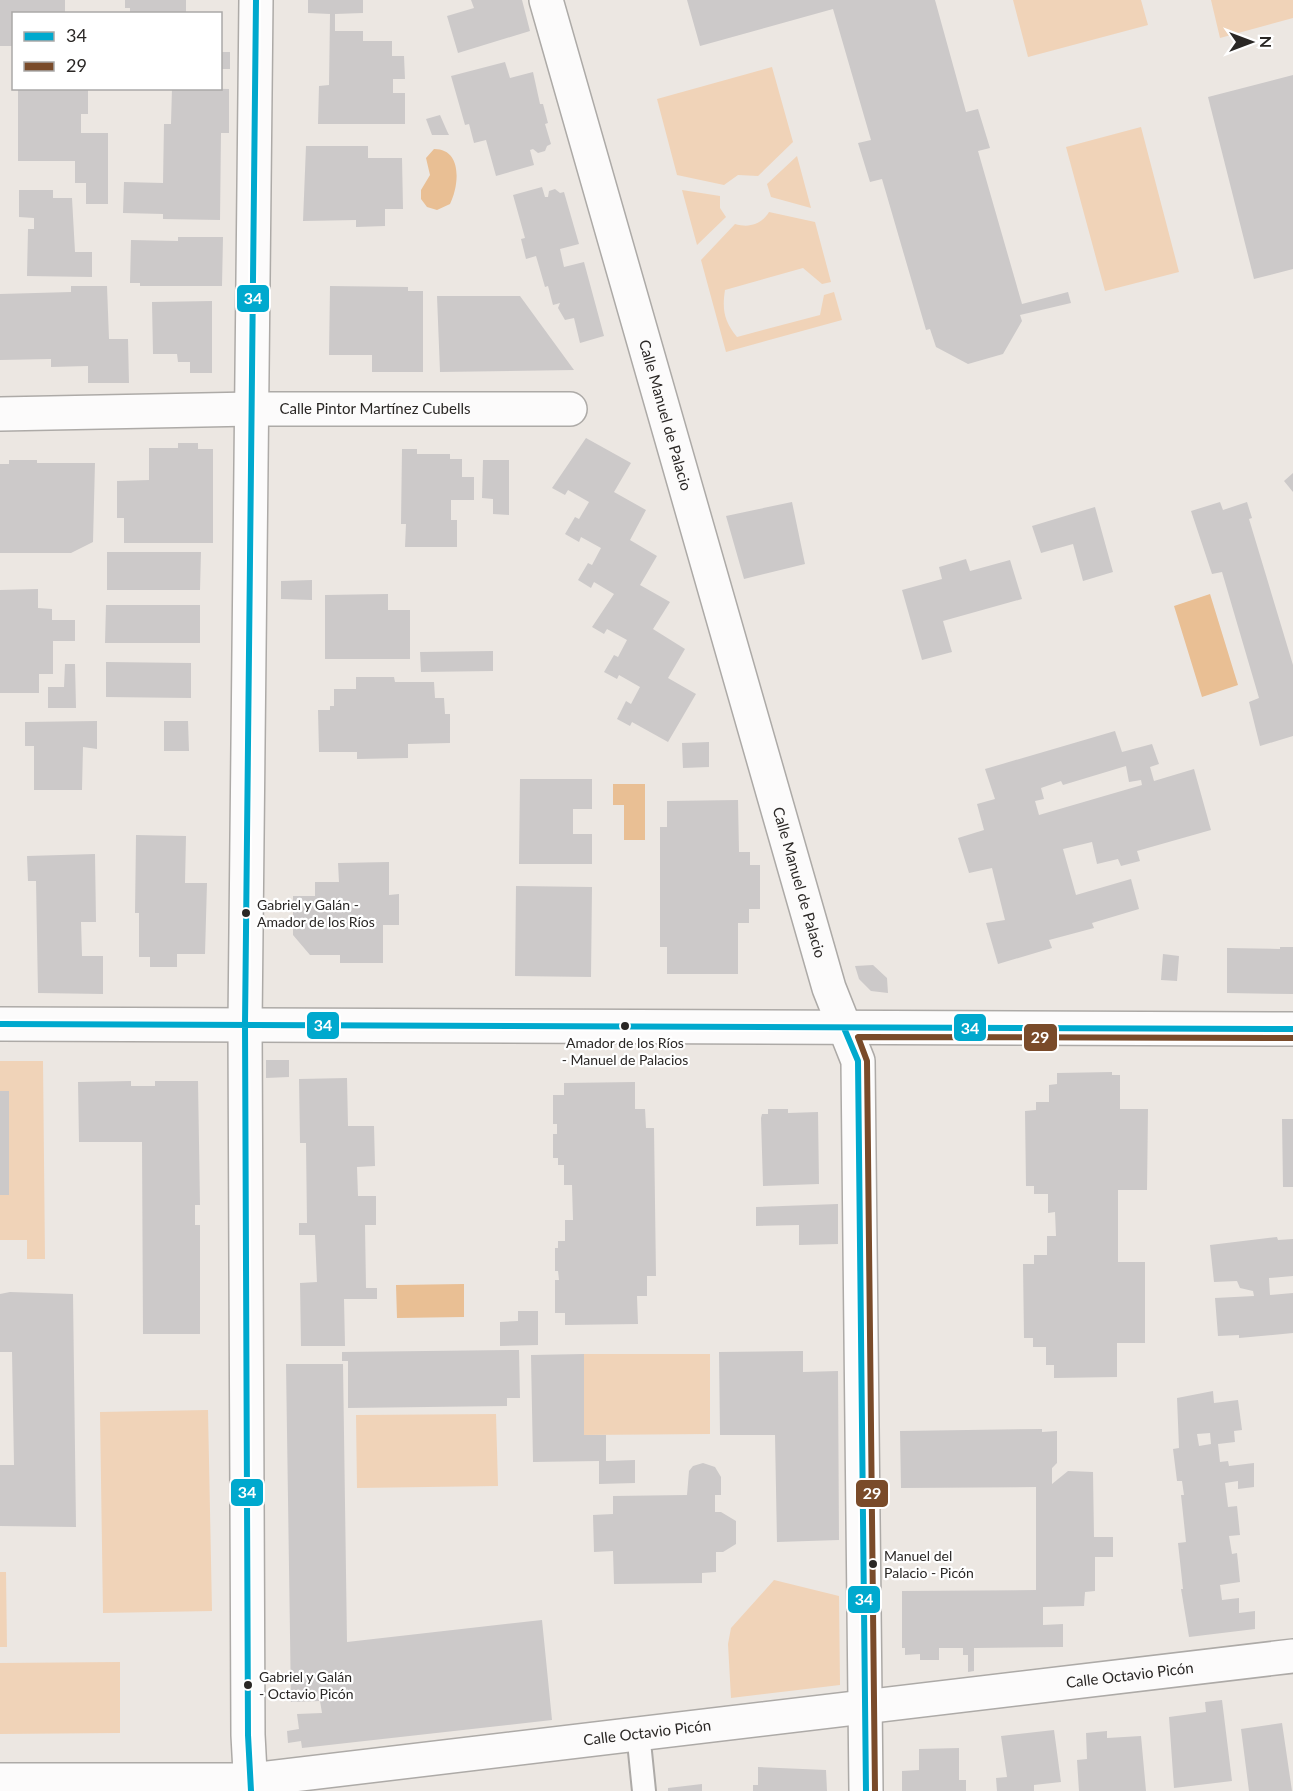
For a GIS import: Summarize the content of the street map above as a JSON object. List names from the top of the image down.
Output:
{
  "streets": {
    "street": ["Calle Pintor Martínez Cubells", "Calle Manuel de Palacio", "Calle Octavio Picón"]
  },
  "crossings": [
    ["Calle Manuel de Palacio", "Calle Octavio Picón"]
  ],
  "places": [
    "Gabriel y Galán - Amador de los Ríos",
    "Amador de los Ríos - Manuel de Palacios",
    "Manuel del Palacio - Picón",
    "Gabriel y Galán - Octavio Picón"
  ],
  "lines": ["transit line 34", "transit line 29"],
  "legend": ["34", "29"],
  "north": "right"
}
